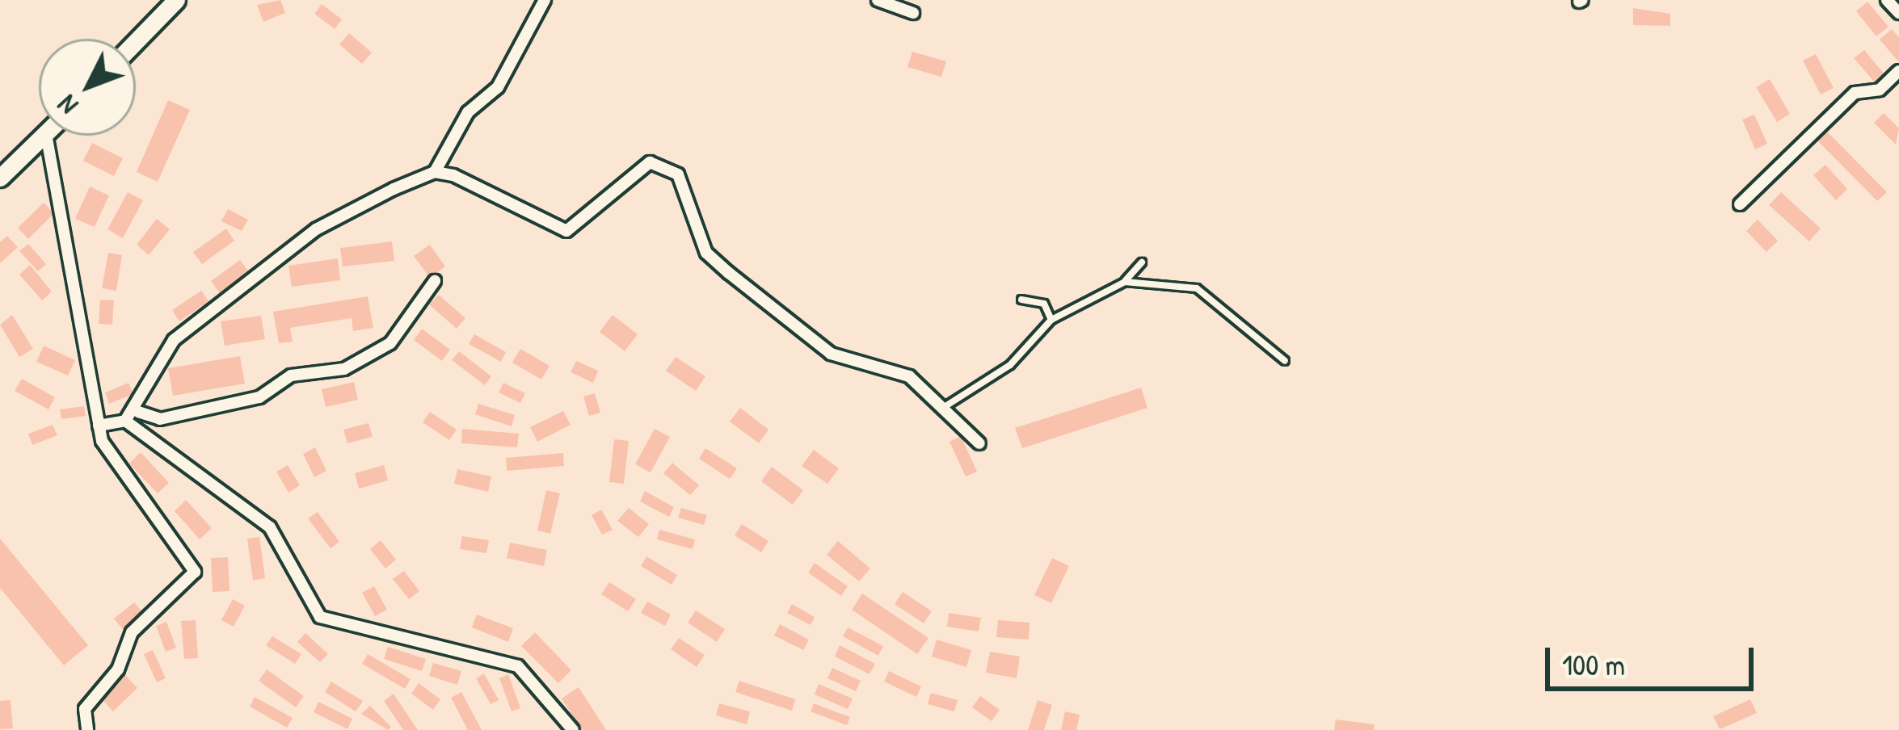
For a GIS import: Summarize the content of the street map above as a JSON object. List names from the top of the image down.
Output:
{
  "scale_bar": "100 m",
  "north": "bottom left"
}
